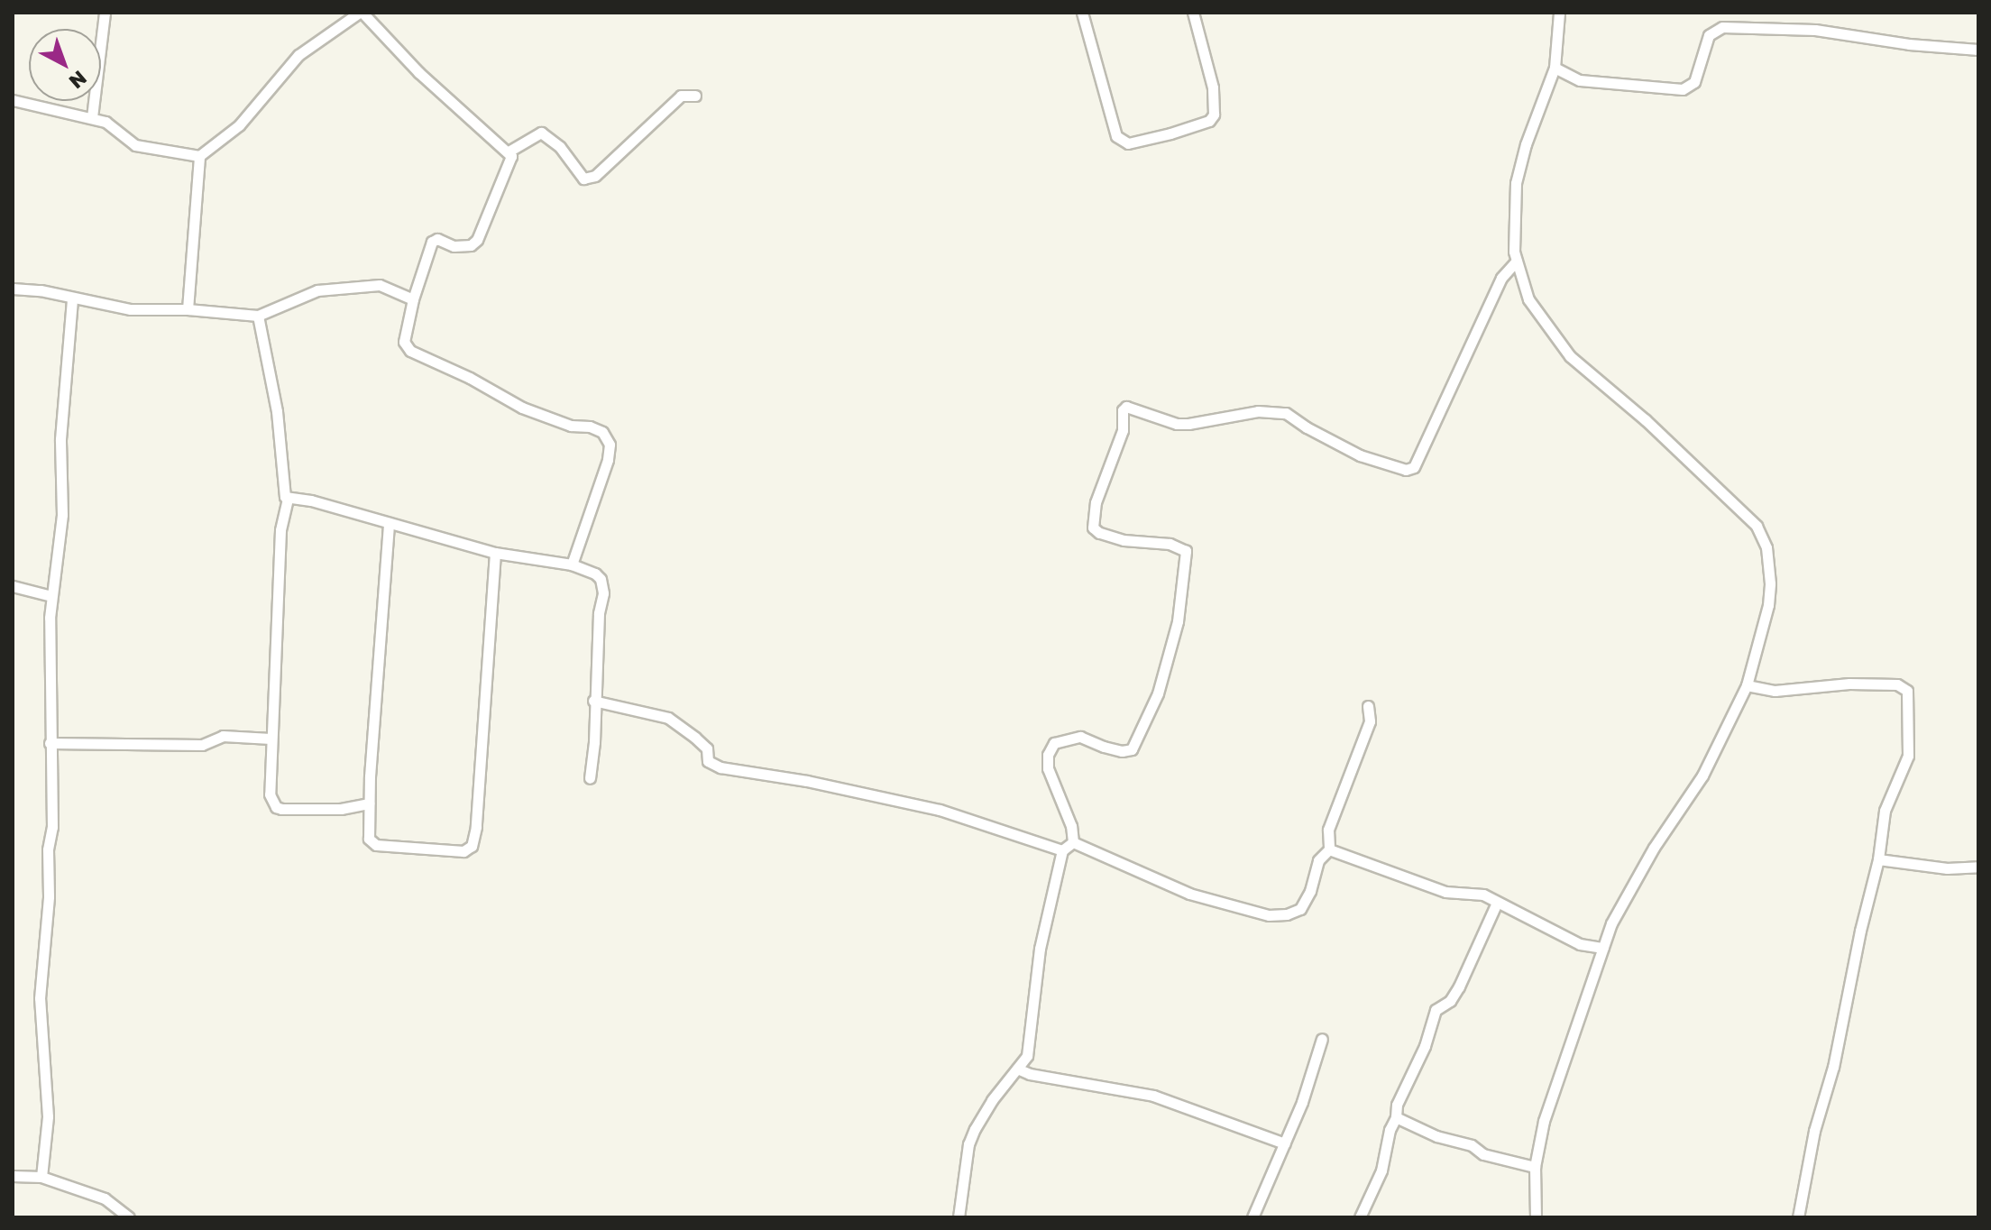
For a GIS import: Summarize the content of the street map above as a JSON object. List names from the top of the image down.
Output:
{
  "north": "bottom right"
}
